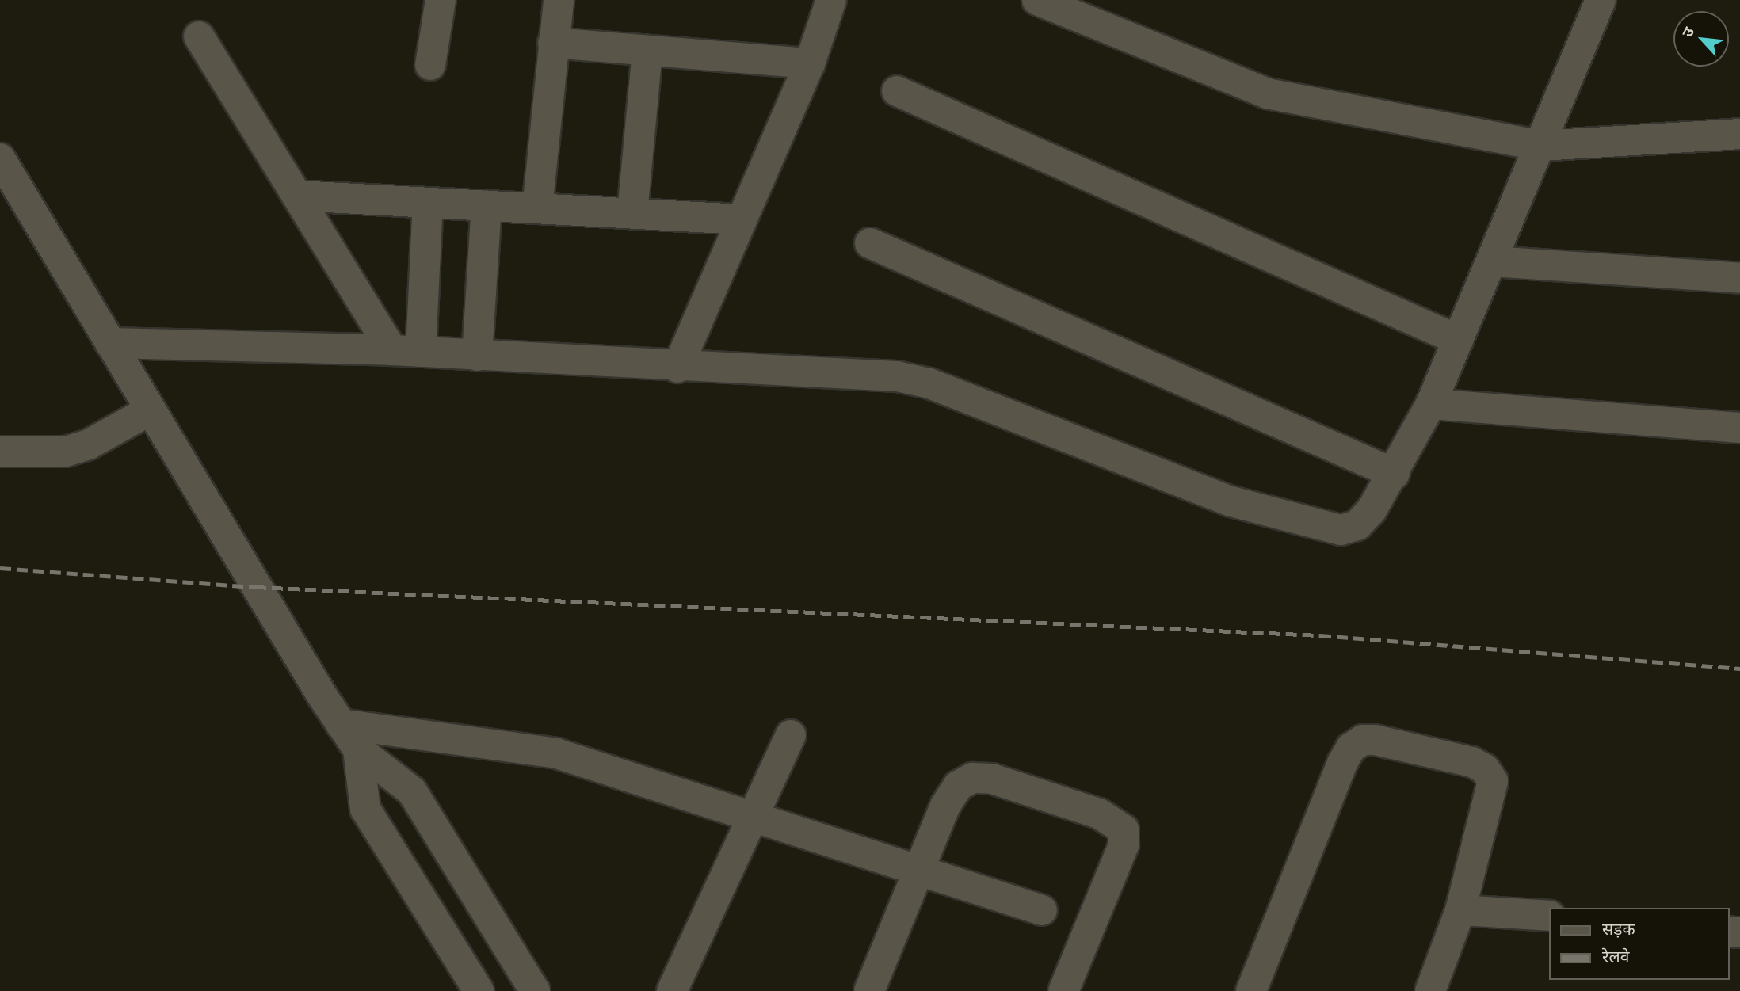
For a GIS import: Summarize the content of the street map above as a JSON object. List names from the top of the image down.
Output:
{
  "legend": ["सड़क", "रेलवे"],
  "north": "top left"
}
